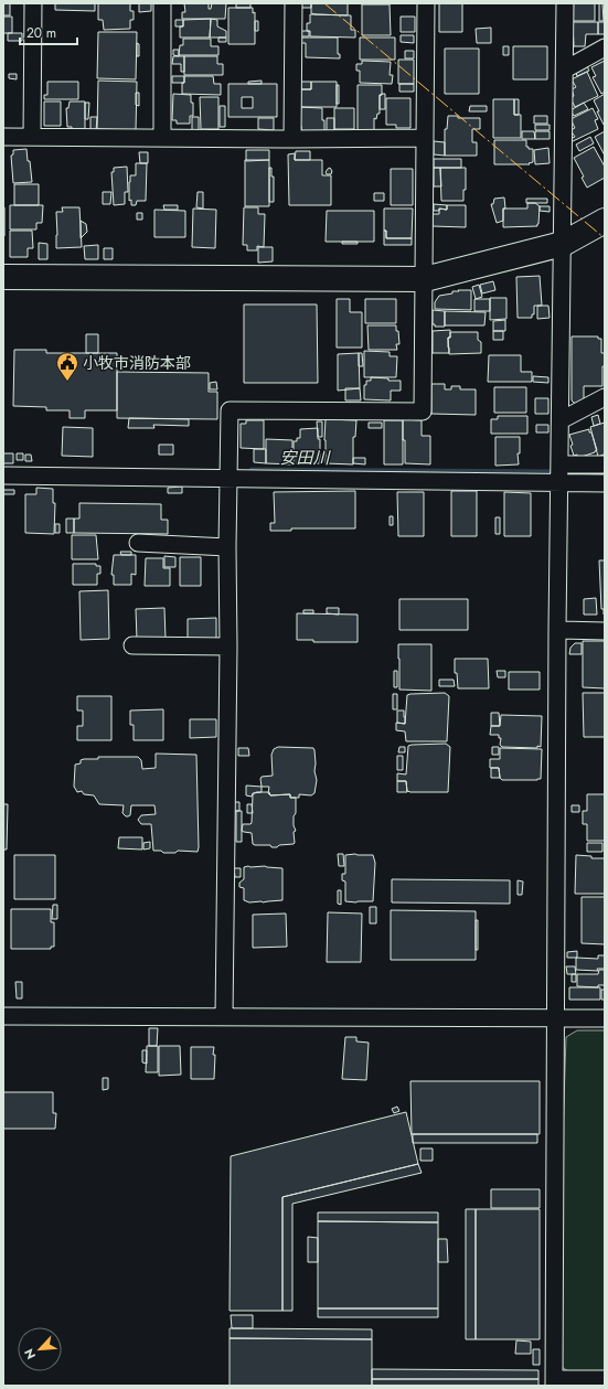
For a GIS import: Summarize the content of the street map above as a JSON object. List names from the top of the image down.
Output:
{
  "water": ["安田川"],
  "places": {
    "public building": ["小牧市消防本部"]
  },
  "scale_bar": "20 m",
  "north": "bottom left"
}
